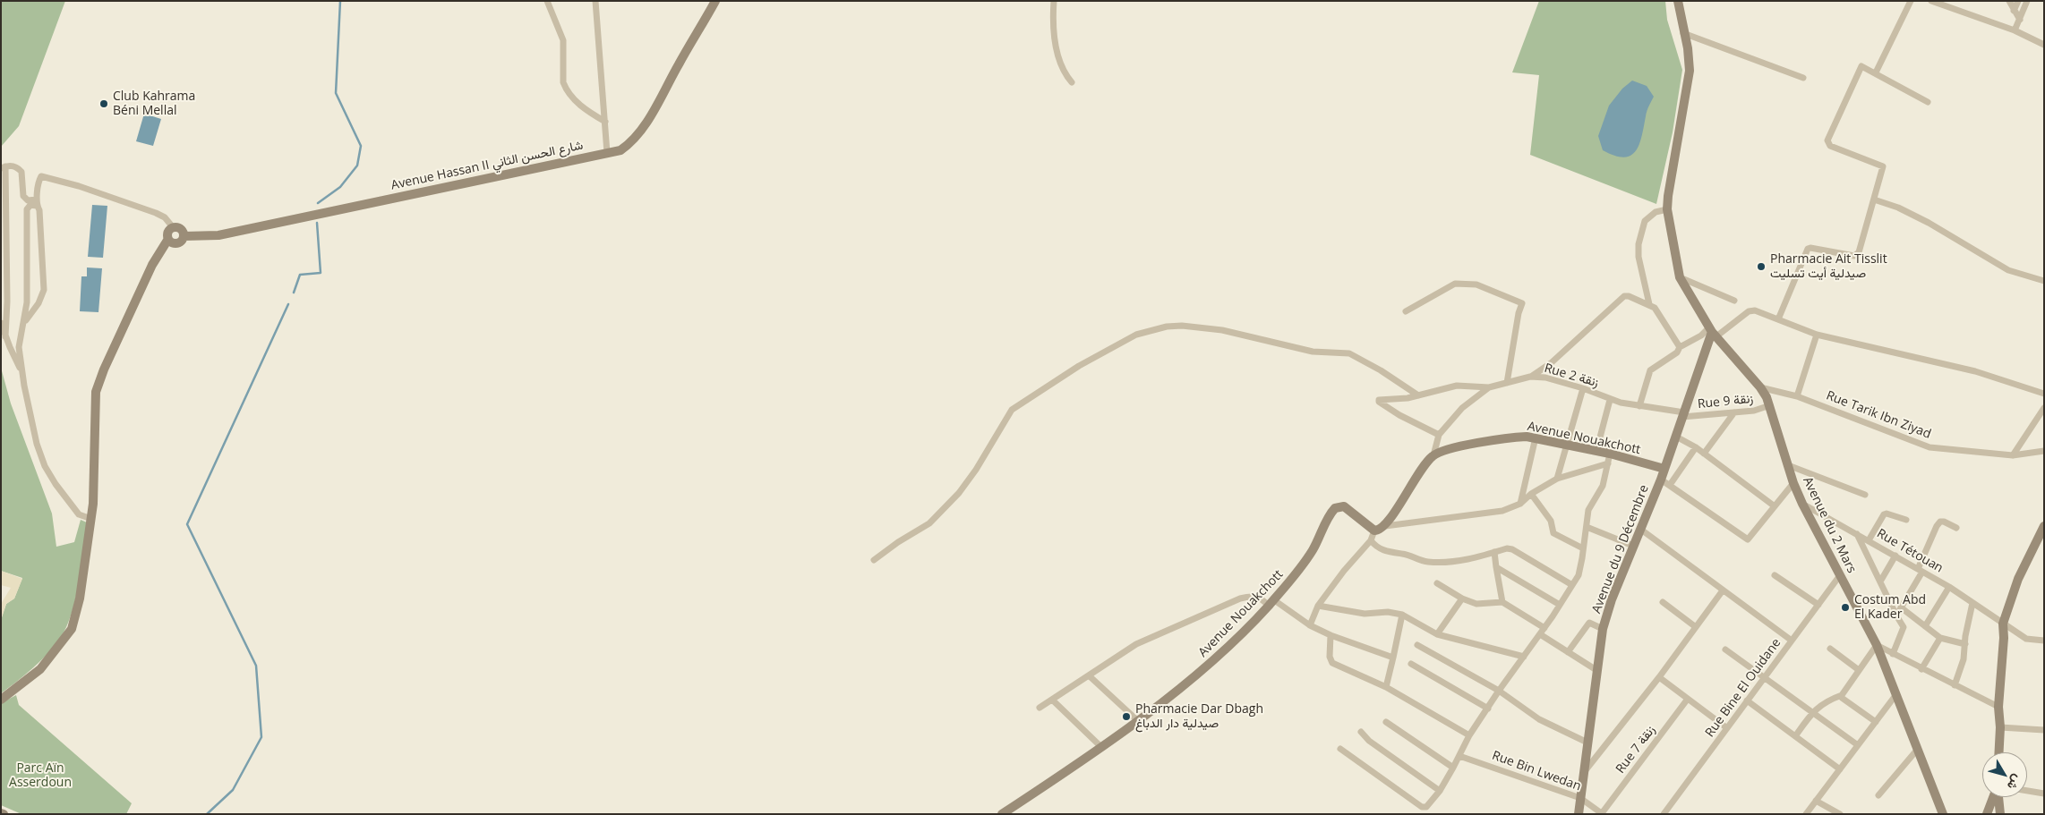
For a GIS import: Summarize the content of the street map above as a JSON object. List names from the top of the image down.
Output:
{
  "streets": {
    "street": [
      "Avenue Hassan II شارع الحسن الثاني",
      "Rue 2 زنقة",
      "Rue 9 زنقة",
      "Rue Tarik Ibn Ziyad",
      "Avenue Nouakchott",
      "Avenue du 2 Mars",
      "Avenue du 9 Décembre",
      "Rue Tétouan",
      "Rue Bine El Ouidane",
      "Rue 7 زنقة",
      "Rue Bin Lwedan"
    ]
  },
  "crossings": [
    ["Rue 2 زنقة", "Rue 9 زنقة"],
    ["Rue 2 زنقة", "Avenue Nouakchott"],
    ["Rue 2 زنقة", "Avenue du 9 Décembre"],
    ["Rue 9 زنقة", "Avenue du 2 Mars"],
    ["Rue 9 زنقة", "Avenue du 9 Décembre"],
    ["Rue Tarik Ibn Ziyad", "Avenue du 2 Mars"],
    ["Avenue Nouakchott", "Avenue du 9 Décembre"],
    ["Avenue du 2 Mars", "Avenue du 9 Décembre"],
    ["Avenue du 2 Mars", "Rue Tétouan"],
    ["Avenue du 2 Mars", "Rue Bine El Ouidane"],
    ["Avenue du 9 Décembre", "Rue Bin Lwedan"],
    ["Rue 7 زنقة", "Rue Bin Lwedan"]
  ],
  "parks": ["Parc Aïn Asserdoun"],
  "places": [
    "Club Kahrama Béni Mellal",
    "Pharmacie Ait Tisslit صيدلية أيت تسليت",
    "Costum Abd El Kader",
    "Pharmacie Dar Dbagh صيدلية دار الدباغ"
  ],
  "north": "bottom right"
}
